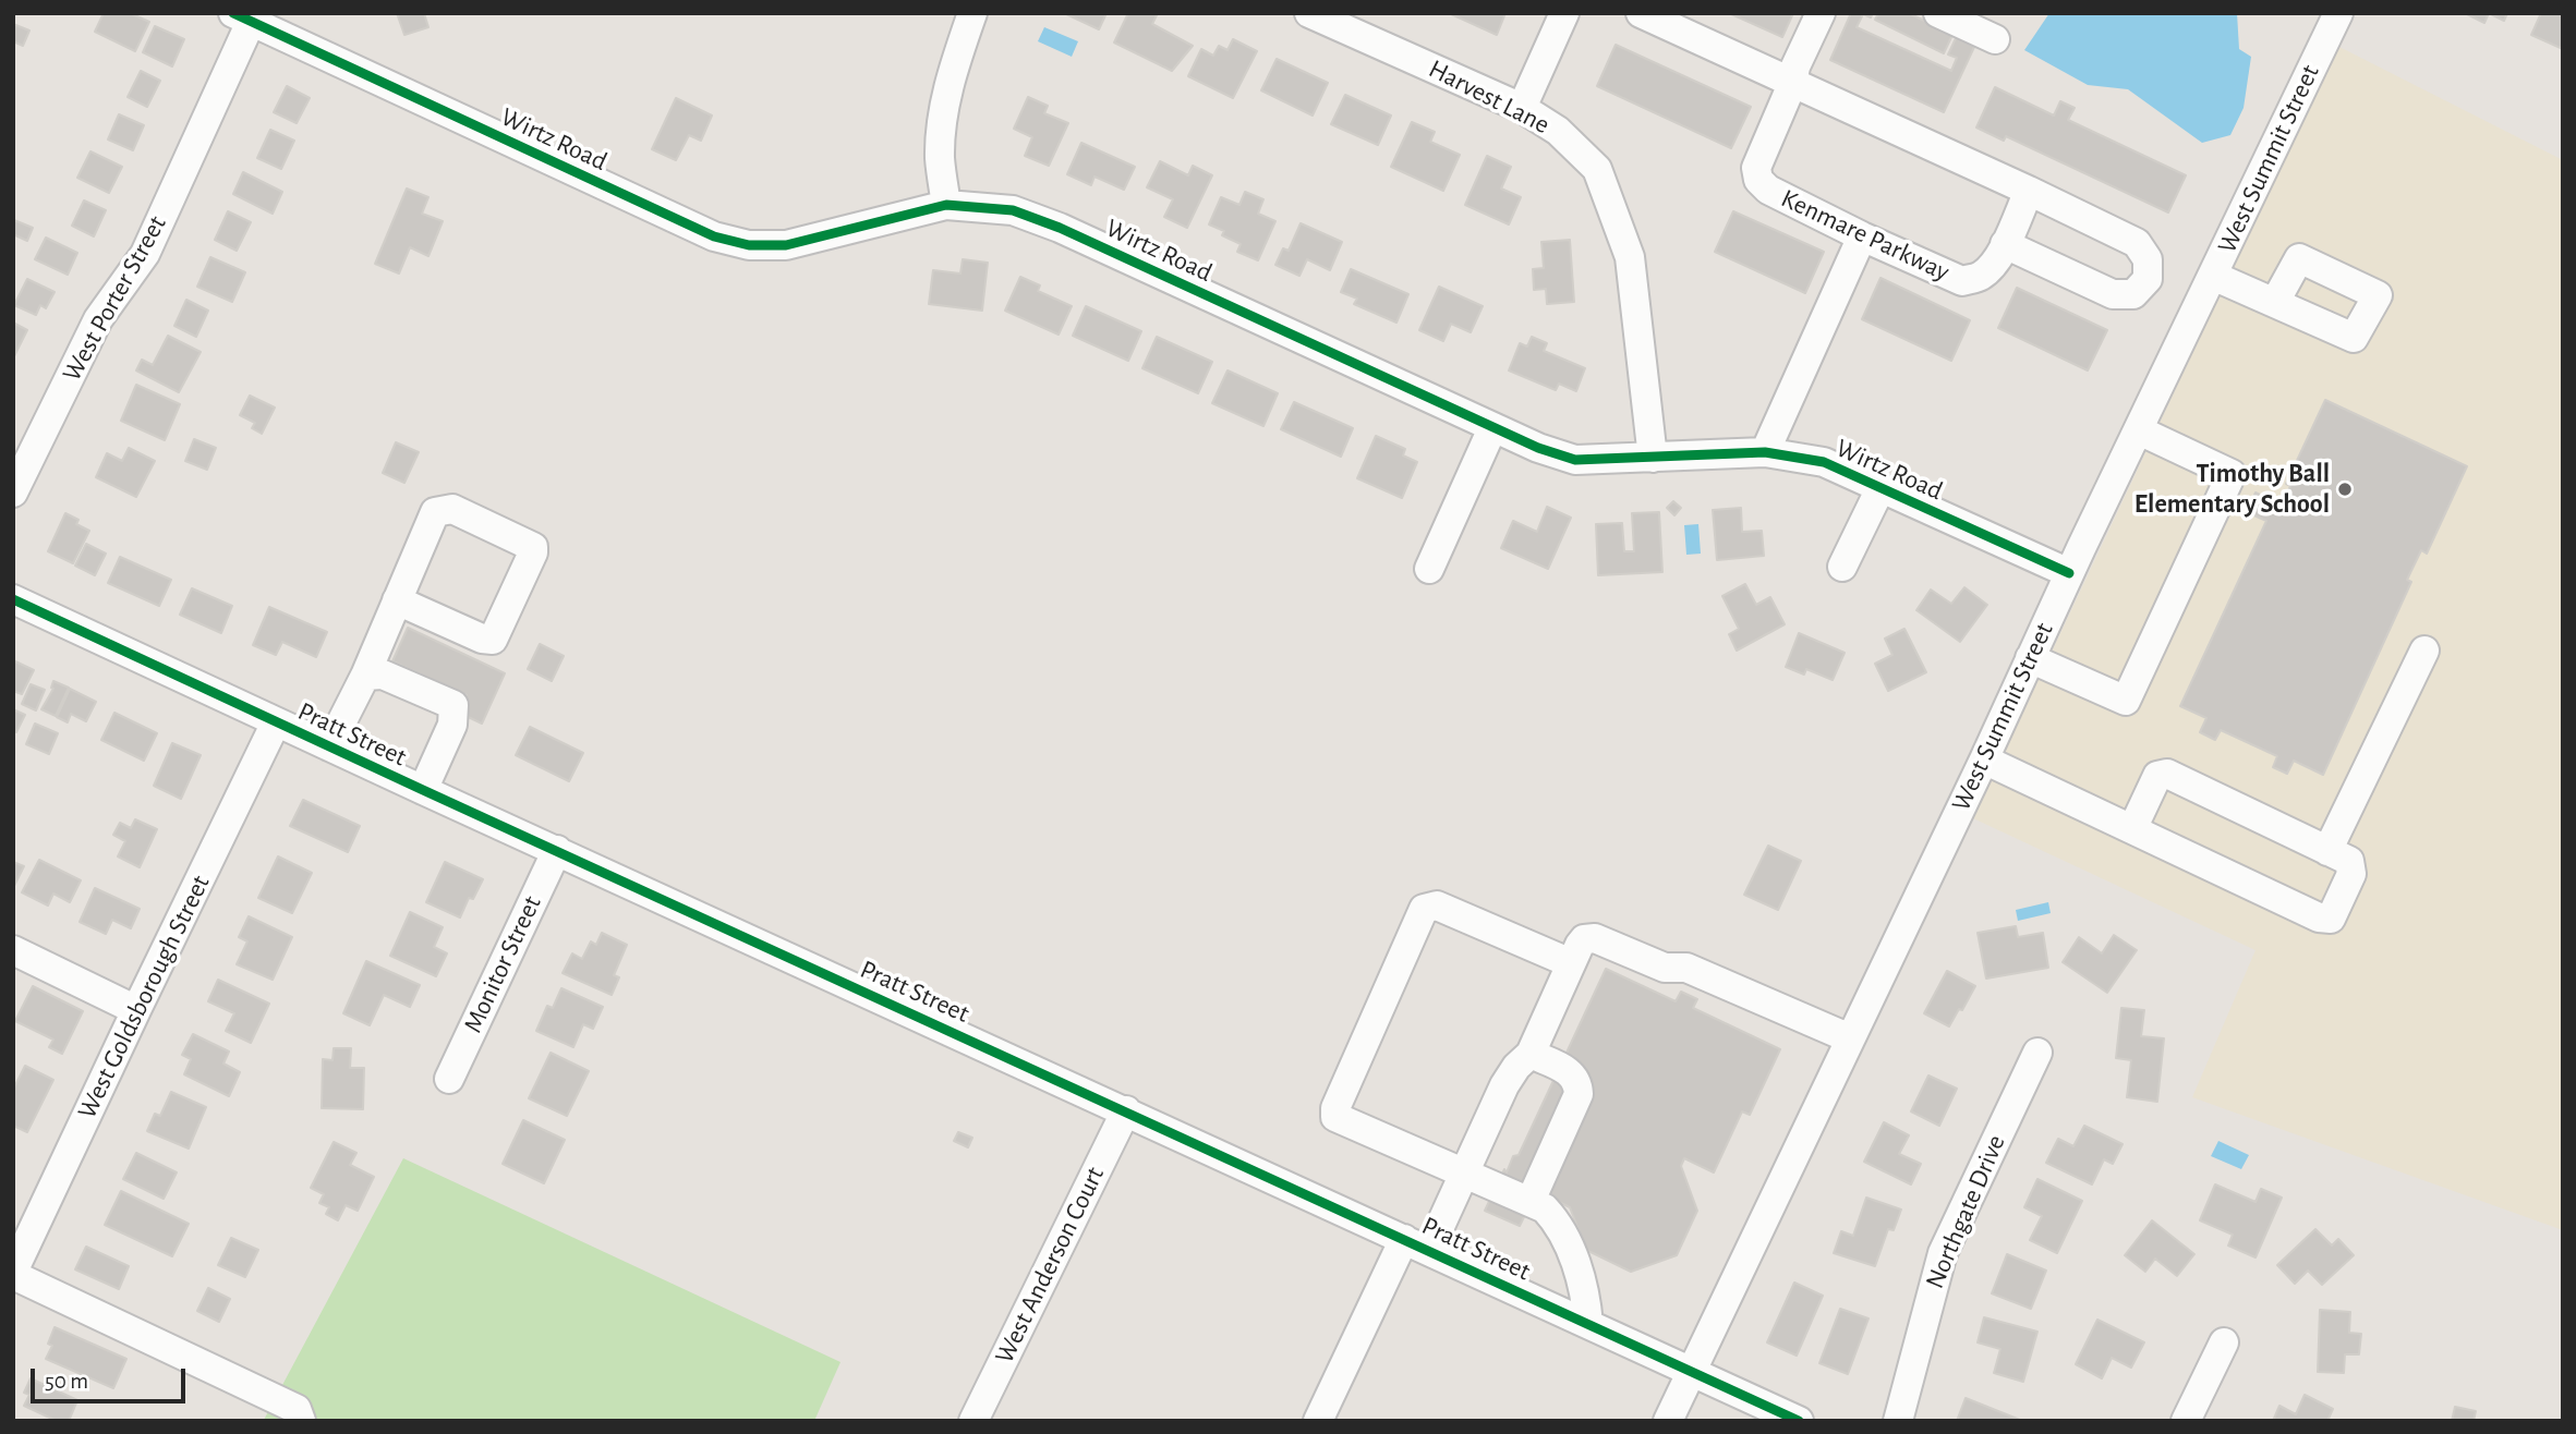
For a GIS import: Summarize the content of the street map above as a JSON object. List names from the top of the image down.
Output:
{
  "streets": {
    "street": [
      "Harvest Lane",
      "Wirtz Road",
      "West Summit Street",
      "Kenmare Parkway",
      "West Porter Street",
      "Pratt Street",
      "Monitor Street",
      "West Goldsborough Street",
      "Northgate Drive",
      "West Anderson Court"
    ]
  },
  "crossings": [
    ["Harvest Lane", "Wirtz Road"],
    ["Wirtz Road", "West Summit Street"],
    ["Wirtz Road", "West Porter Street"],
    ["West Summit Street", "Pratt Street"],
    ["Pratt Street", "Monitor Street"],
    ["Pratt Street", "West Goldsborough Street"],
    ["Pratt Street", "West Anderson Court"]
  ],
  "places": ["Timothy Ball Elementary School"],
  "scale_bar": "50 m"
}
